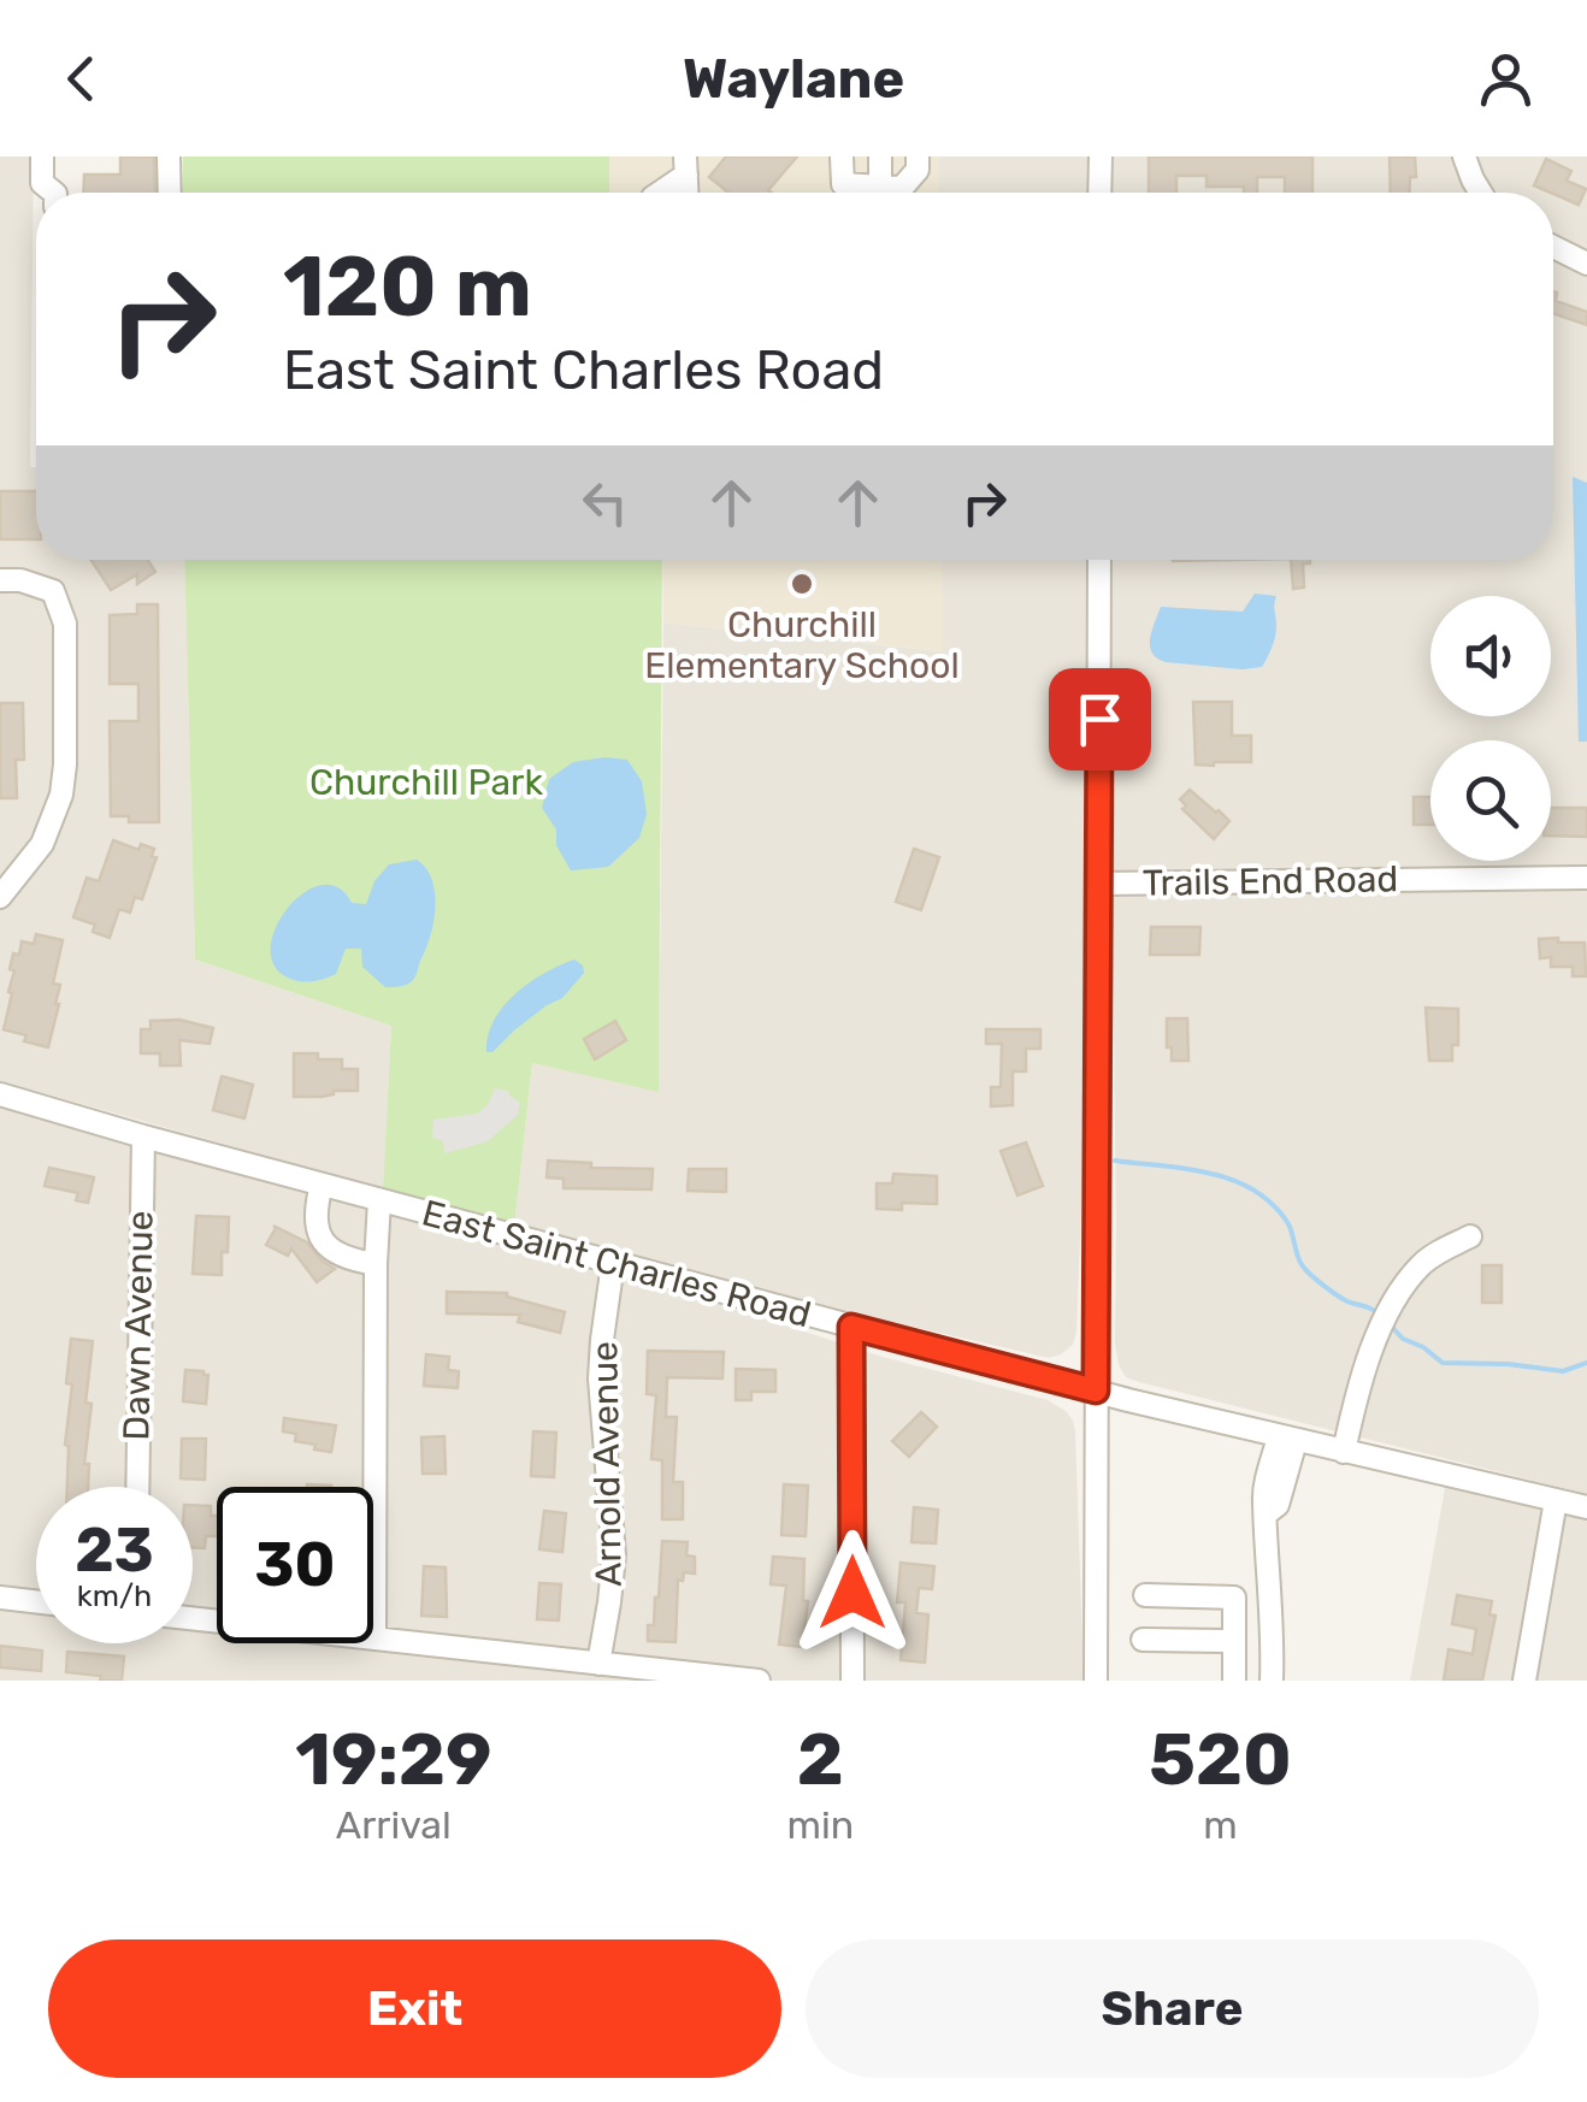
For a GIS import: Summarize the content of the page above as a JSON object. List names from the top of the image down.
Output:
{
  "streets": {
    "street": [
      "Trails End Road",
      "East Saint Charles Road",
      "Dawn Avenue",
      "Arnold Avenue"
    ]
  },
  "crossings": [
    ["East Saint Charles Road", "Dawn Avenue"],
    ["East Saint Charles Road", "Arnold Avenue"]
  ],
  "parks": ["Churchill Park"],
  "places": ["Churchill Elementary School"],
  "page": {
    "header": "Waylane",
    "turn": ["120 m", "East Saint Charles Road"],
    "speed": "23 km/h",
    "limit": "30",
    "eta": [
      "19:29",
      "Arrival",
      "2",
      "min",
      "520",
      "m"
    ],
    "buttons": ["Exit", "Share"]
  }
}
